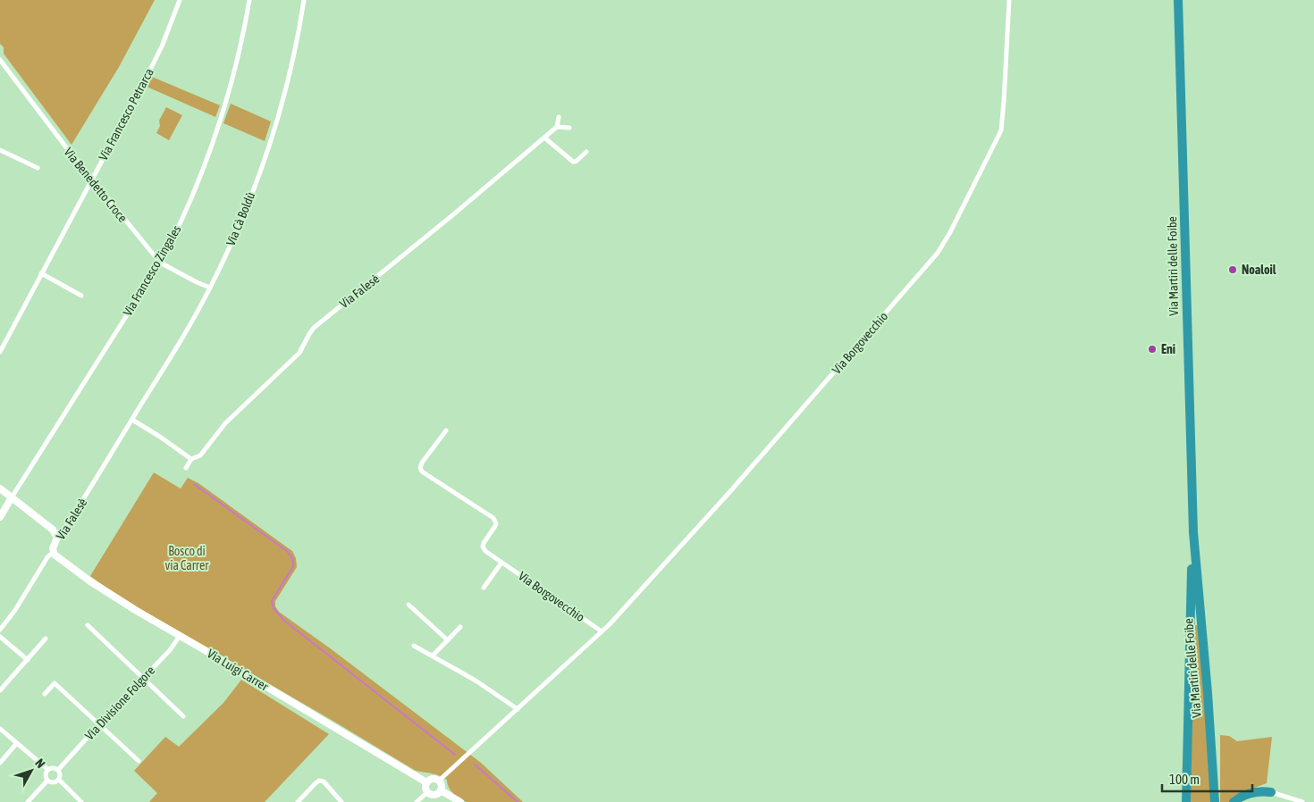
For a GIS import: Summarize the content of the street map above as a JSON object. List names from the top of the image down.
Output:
{
  "streets": {
    "highway": ["Via Martiri delle Foibe"],
    "street": [
      "Via Francesco Petrarca",
      "Via Benedetto Croce",
      "Via Cà Boldù",
      "Via Francesco Zingales",
      "Via Falesè",
      "Via Borgovecchio",
      "Via Luigi Carrer",
      "Via Divisione Folgore"
    ]
  },
  "crossings": [
    ["Via Francesco Petrarca", "Via Benedetto Croce"],
    ["Via Benedetto Croce", "Via Cà Boldù"],
    ["Via Benedetto Croce", "Via Francesco Zingales"],
    ["Via Cà Boldù", "Via Falesè"],
    ["Via Falesè", "Via Luigi Carrer"],
    ["Via Borgovecchio", "Via Luigi Carrer"],
    ["Via Luigi Carrer", "Via Divisione Folgore"]
  ],
  "parks": ["Bosco di via Carrer"],
  "places": ["Noaloil", "Eni"],
  "scale_bar": "100 m",
  "north": "top right"
}
